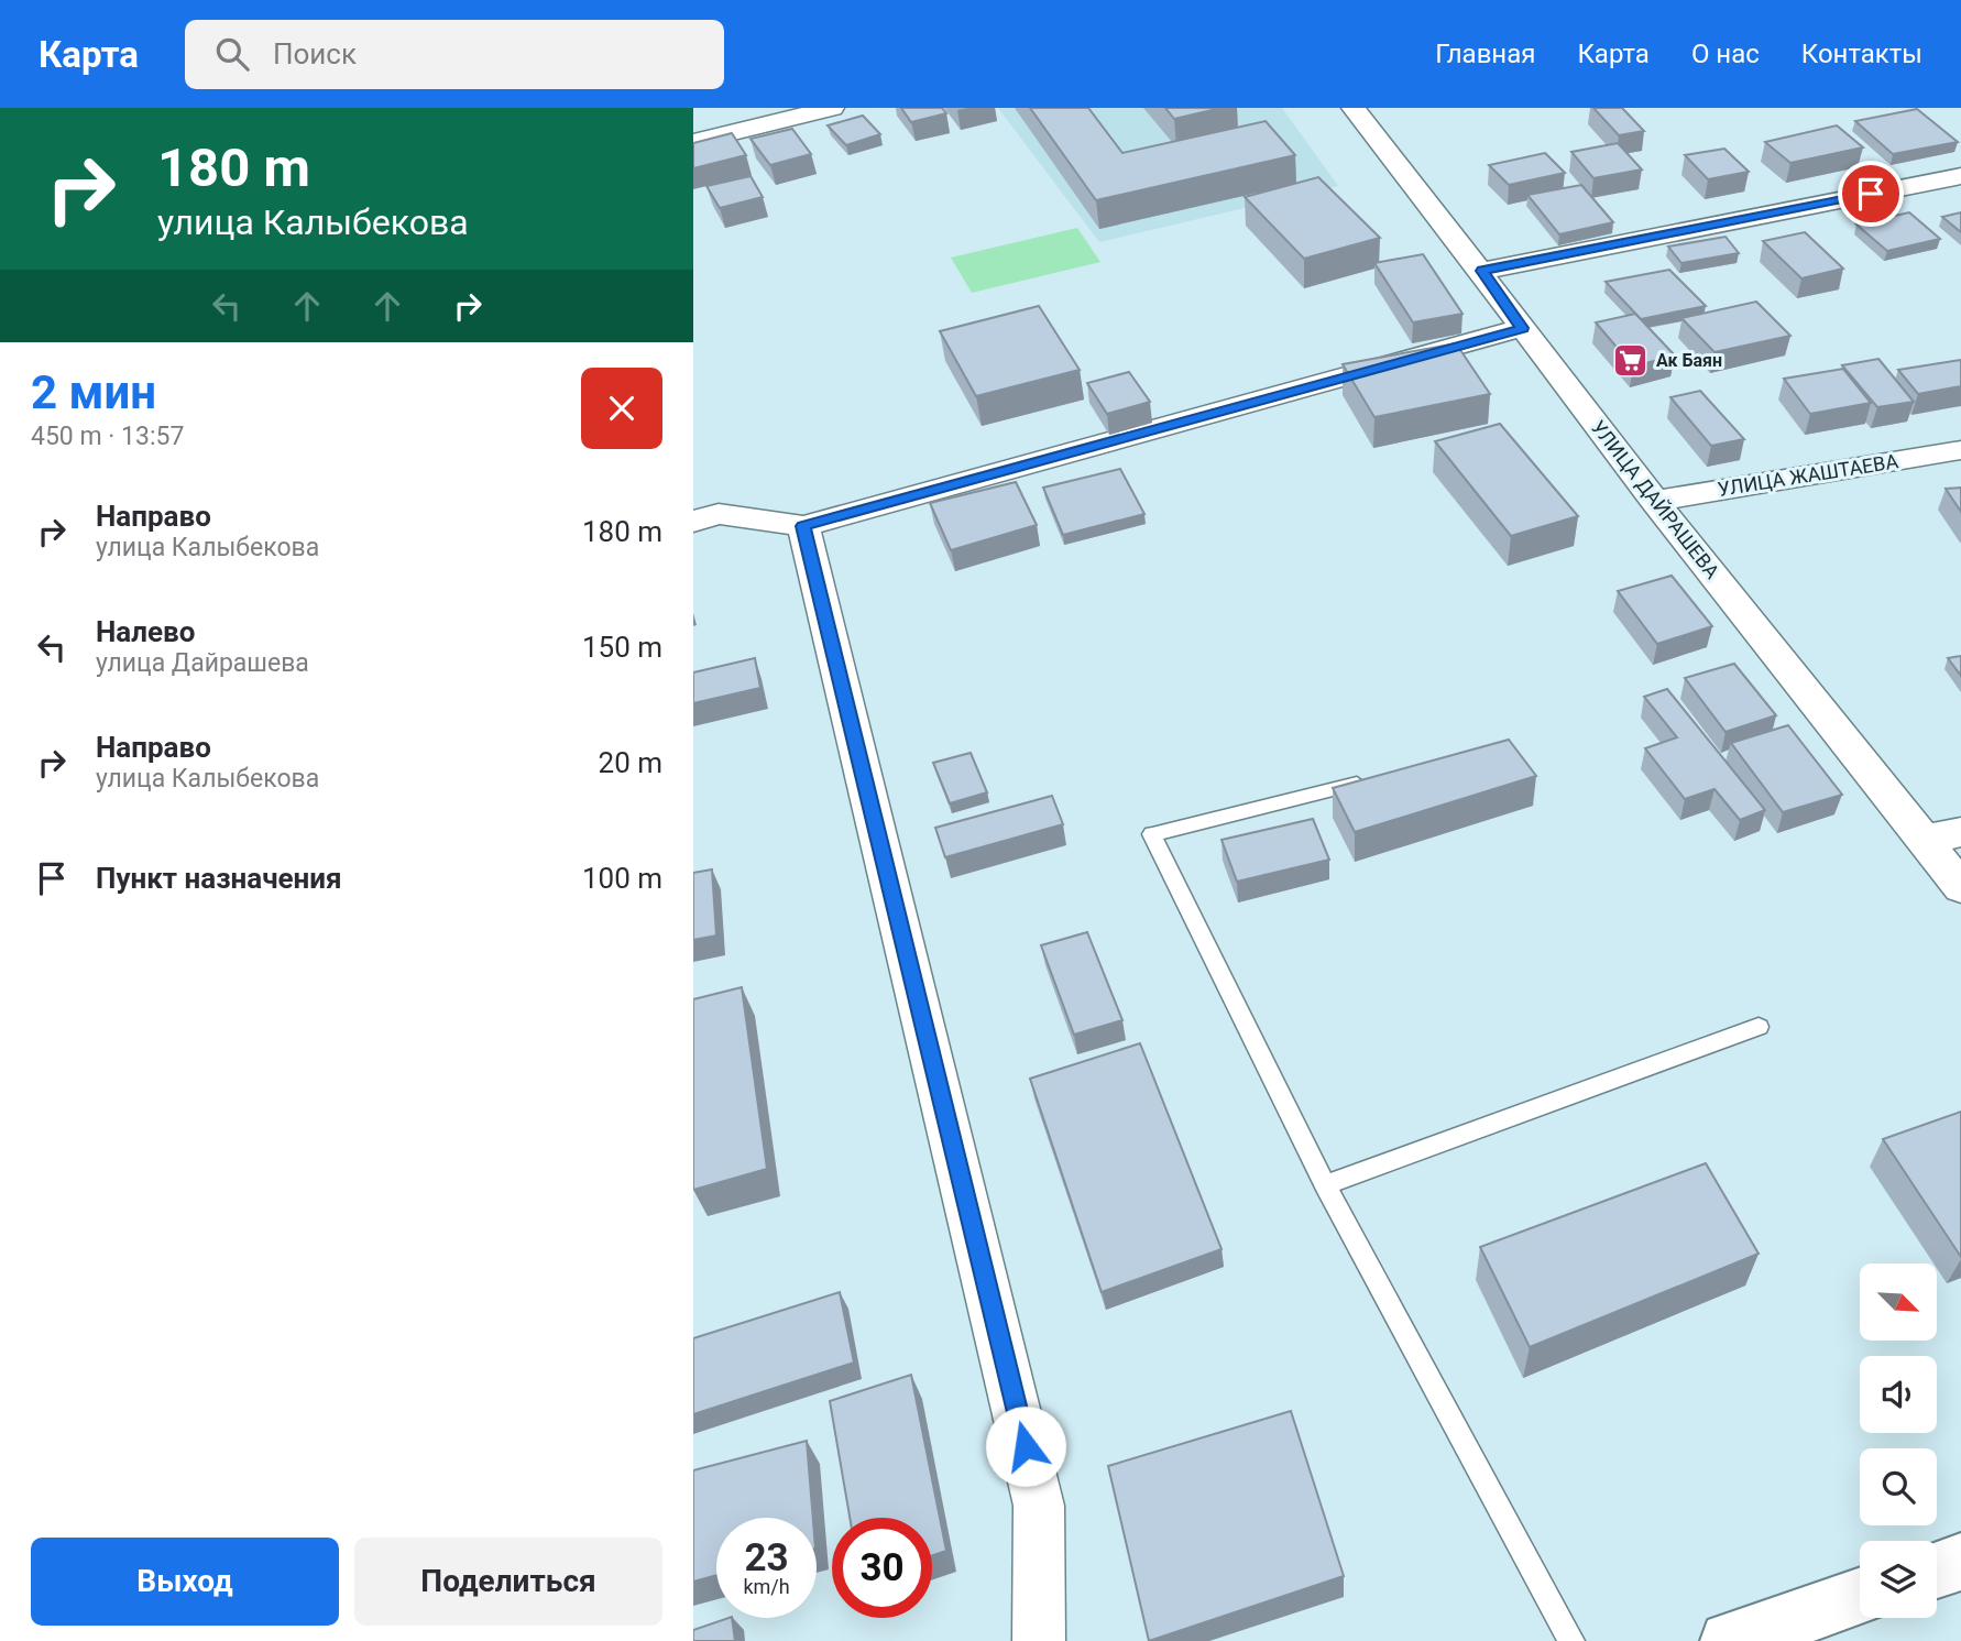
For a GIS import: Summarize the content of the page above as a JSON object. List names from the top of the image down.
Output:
{
  "streets": {
    "street": ["УЛИЦА ЖАШТАЕВА", "УЛИЦА ДАЙРАШЕВА"]
  },
  "crossings": [
    ["УЛИЦА ЖАШТАЕВА", "УЛИЦА ДАЙРАШЕВА"]
  ],
  "places": {
    "supermarket": ["Ак Баян"]
  },
  "north": "bottom right",
  "page": {
    "header": "Карта",
    "search": "Поиск",
    "nav": [
      "Главная",
      "Карта",
      "О нас",
      "Контакты"
    ],
    "turn": ["180 m", "улица Калыбекова"],
    "heading": ["2 мин", "450 m · 13:57"],
    "list": [
      {
        "name": "Направо",
        "note": "улица Калыбекова",
        "value": "180 m"
      },
      {
        "name": "Налево",
        "note": "улица Дайрашева",
        "value": "150 m"
      },
      {
        "name": "Направо",
        "note": "улица Калыбекова",
        "value": "20 m"
      },
      {
        "name": "Пункт назначения",
        "value": "100 m"
      }
    ],
    "speed": "23 km/h",
    "limit": "30",
    "buttons": ["Выход", "Поделиться"]
  }
}
